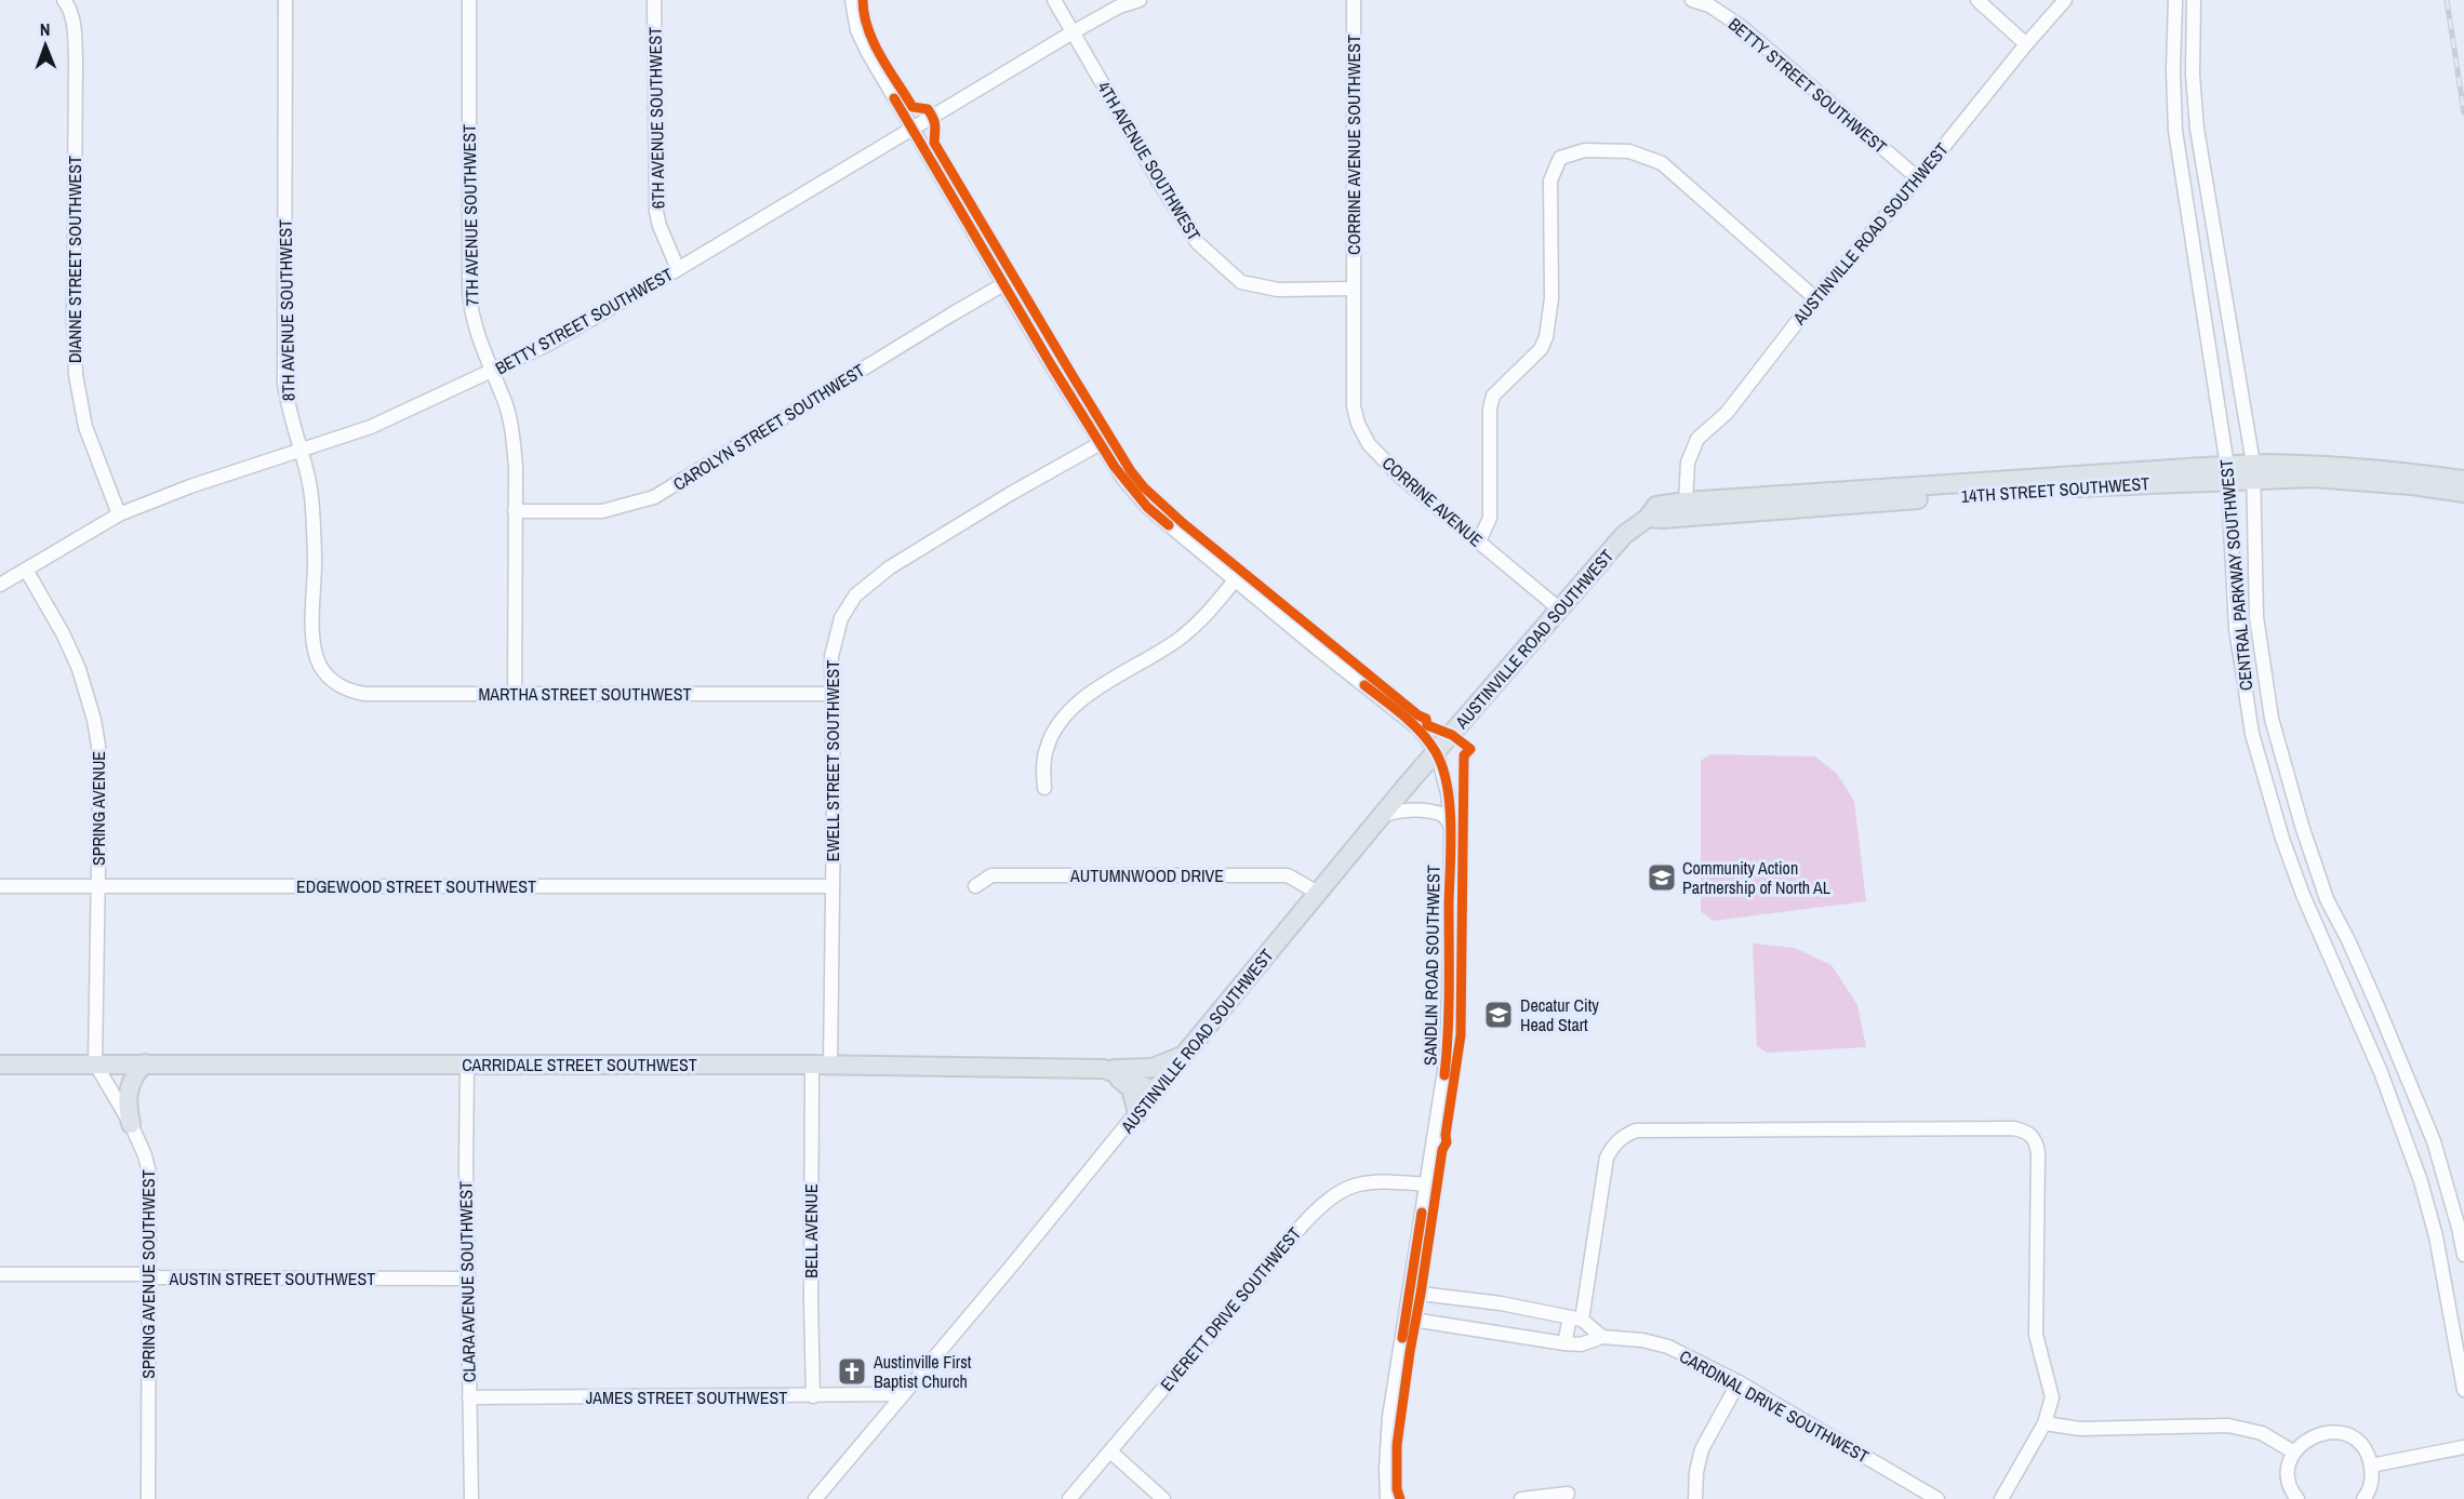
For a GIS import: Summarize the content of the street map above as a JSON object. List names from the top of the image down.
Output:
{
  "streets": {
    "main road": ["AUSTINVILLE ROAD SOUTHWEST", "14TH STREET SOUTHWEST", "CARRIDALE STREET SOUTHWEST"],
    "street": [
      "BETTY STREET SOUTHWEST",
      "6TH AVENUE SOUTHWEST",
      "CORRINE AVENUE SOUTHWEST",
      "4TH AVENUE SOUTHWEST",
      "7TH AVENUE SOUTHWEST",
      "DIANNE STREET SOUTHWEST",
      "8TH AVENUE SOUTHWEST",
      "CAROLYN STREET SOUTHWEST",
      "CORRINE AVENUE",
      "CENTRAL PARKWAY SOUTHWEST",
      "MARTHA STREET SOUTHWEST",
      "EWELL STREET SOUTHWEST",
      "SPRING AVENUE",
      "AUTUMNWOOD DRIVE",
      "EDGEWOOD STREET SOUTHWEST",
      "SANDLIN ROAD SOUTHWEST",
      "BELL AVENUE",
      "SPRING AVENUE SOUTHWEST",
      "AUSTIN STREET SOUTHWEST",
      "CLARA AVENUE SOUTHWEST",
      "EVERETT DRIVE SOUTHWEST",
      "JAMES STREET SOUTHWEST",
      "CARDINAL DRIVE SOUTHWEST"
    ]
  },
  "crossings": [
    ["BETTY STREET SOUTHWEST", "6TH AVENUE SOUTHWEST"],
    ["BETTY STREET SOUTHWEST", "4TH AVENUE SOUTHWEST"],
    ["BETTY STREET SOUTHWEST", "7TH AVENUE SOUTHWEST"],
    ["BETTY STREET SOUTHWEST", "AUSTINVILLE ROAD SOUTHWEST"],
    ["BETTY STREET SOUTHWEST", "DIANNE STREET SOUTHWEST"],
    ["BETTY STREET SOUTHWEST", "8TH AVENUE SOUTHWEST"],
    ["BETTY STREET SOUTHWEST", "SPRING AVENUE"],
    ["CORRINE AVENUE SOUTHWEST", "4TH AVENUE SOUTHWEST"],
    ["CORRINE AVENUE SOUTHWEST", "CORRINE AVENUE"],
    ["4TH AVENUE SOUTHWEST", "CORRINE AVENUE"],
    ["7TH AVENUE SOUTHWEST", "CAROLYN STREET SOUTHWEST"],
    ["7TH AVENUE SOUTHWEST", "MARTHA STREET SOUTHWEST"],
    ["AUSTINVILLE ROAD SOUTHWEST", "14TH STREET SOUTHWEST"],
    ["AUSTINVILLE ROAD SOUTHWEST", "CORRINE AVENUE"],
    ["AUSTINVILLE ROAD SOUTHWEST", "AUTUMNWOOD DRIVE"],
    ["AUSTINVILLE ROAD SOUTHWEST", "SANDLIN ROAD SOUTHWEST"],
    ["AUSTINVILLE ROAD SOUTHWEST", "CARRIDALE STREET SOUTHWEST"],
    ["AUSTINVILLE ROAD SOUTHWEST", "JAMES STREET SOUTHWEST"],
    ["8TH AVENUE SOUTHWEST", "MARTHA STREET SOUTHWEST"],
    ["14TH STREET SOUTHWEST", "CENTRAL PARKWAY SOUTHWEST"],
    ["MARTHA STREET SOUTHWEST", "EWELL STREET SOUTHWEST"],
    ["EWELL STREET SOUTHWEST", "EDGEWOOD STREET SOUTHWEST"],
    ["EWELL STREET SOUTHWEST", "CARRIDALE STREET SOUTHWEST"],
    ["SPRING AVENUE", "EDGEWOOD STREET SOUTHWEST"],
    ["SPRING AVENUE", "CARRIDALE STREET SOUTHWEST"],
    ["SPRING AVENUE", "SPRING AVENUE SOUTHWEST"],
    ["SANDLIN ROAD SOUTHWEST", "EVERETT DRIVE SOUTHWEST"],
    ["SANDLIN ROAD SOUTHWEST", "CARDINAL DRIVE SOUTHWEST"],
    ["CARRIDALE STREET SOUTHWEST", "BELL AVENUE"],
    ["CARRIDALE STREET SOUTHWEST", "SPRING AVENUE SOUTHWEST"],
    ["CARRIDALE STREET SOUTHWEST", "CLARA AVENUE SOUTHWEST"],
    ["BELL AVENUE", "JAMES STREET SOUTHWEST"],
    ["SPRING AVENUE SOUTHWEST", "AUSTIN STREET SOUTHWEST"],
    ["AUSTIN STREET SOUTHWEST", "CLARA AVENUE SOUTHWEST"],
    ["CLARA AVENUE SOUTHWEST", "JAMES STREET SOUTHWEST"]
  ],
  "places": {
    "school or university": ["Community Action Partnership of North AL", "Decatur City Head Start"],
    "church": ["Austinville First Baptist Church"]
  },
  "north": "top"
}
